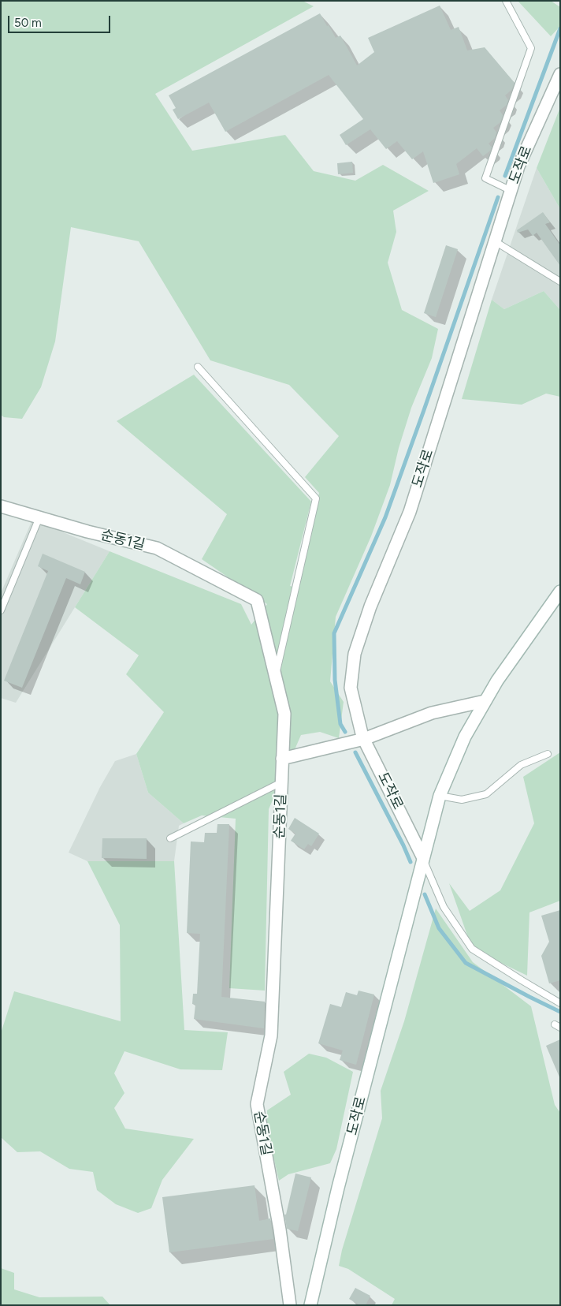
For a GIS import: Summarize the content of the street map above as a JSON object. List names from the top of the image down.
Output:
{
  "streets": {
    "street": ["도작로", "순동1길"]
  },
  "scale_bar": "50 m"
}
